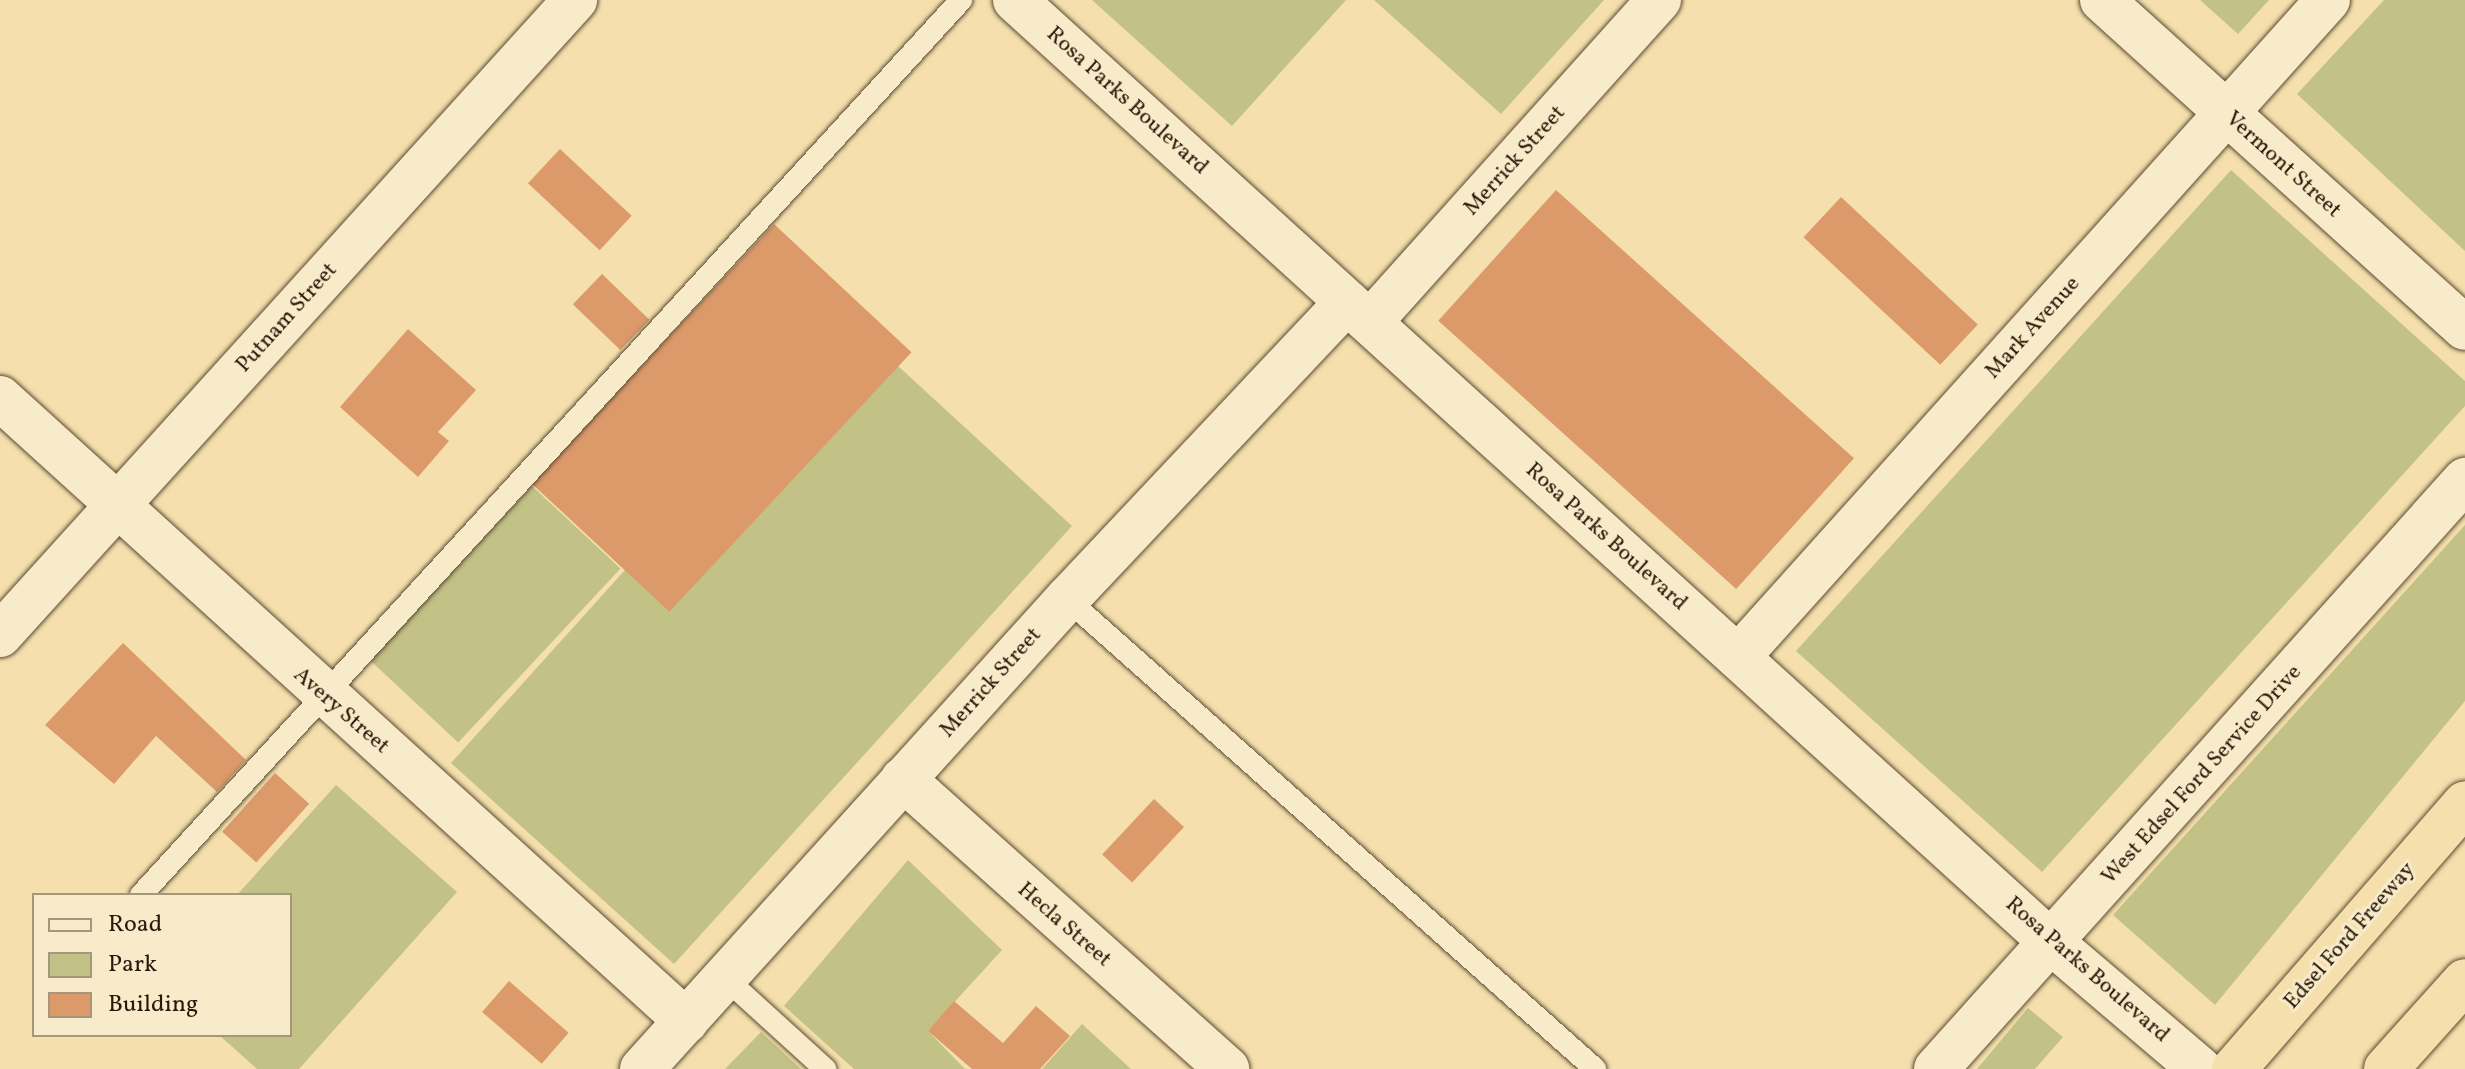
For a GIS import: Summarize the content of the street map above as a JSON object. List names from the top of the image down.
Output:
{
  "streets": {
    "highway": ["Edsel Ford Freeway"],
    "street": [
      "Rosa Parks Boulevard",
      "Merrick Street",
      "Vermont Street",
      "Putnam Street",
      "Mark Avenue",
      "Avery Street",
      "West Edsel Ford Service Drive",
      "Hecla Street"
    ]
  },
  "crossings": [
    ["Rosa Parks Boulevard", "Merrick Street"],
    ["Rosa Parks Boulevard", "Mark Avenue"],
    ["Rosa Parks Boulevard", "West Edsel Ford Service Drive"],
    ["Merrick Street", "Avery Street"],
    ["Merrick Street", "Hecla Street"],
    ["Vermont Street", "Mark Avenue"],
    ["Putnam Street", "Avery Street"]
  ],
  "legend": ["Road", "Park", "Building"]
}
